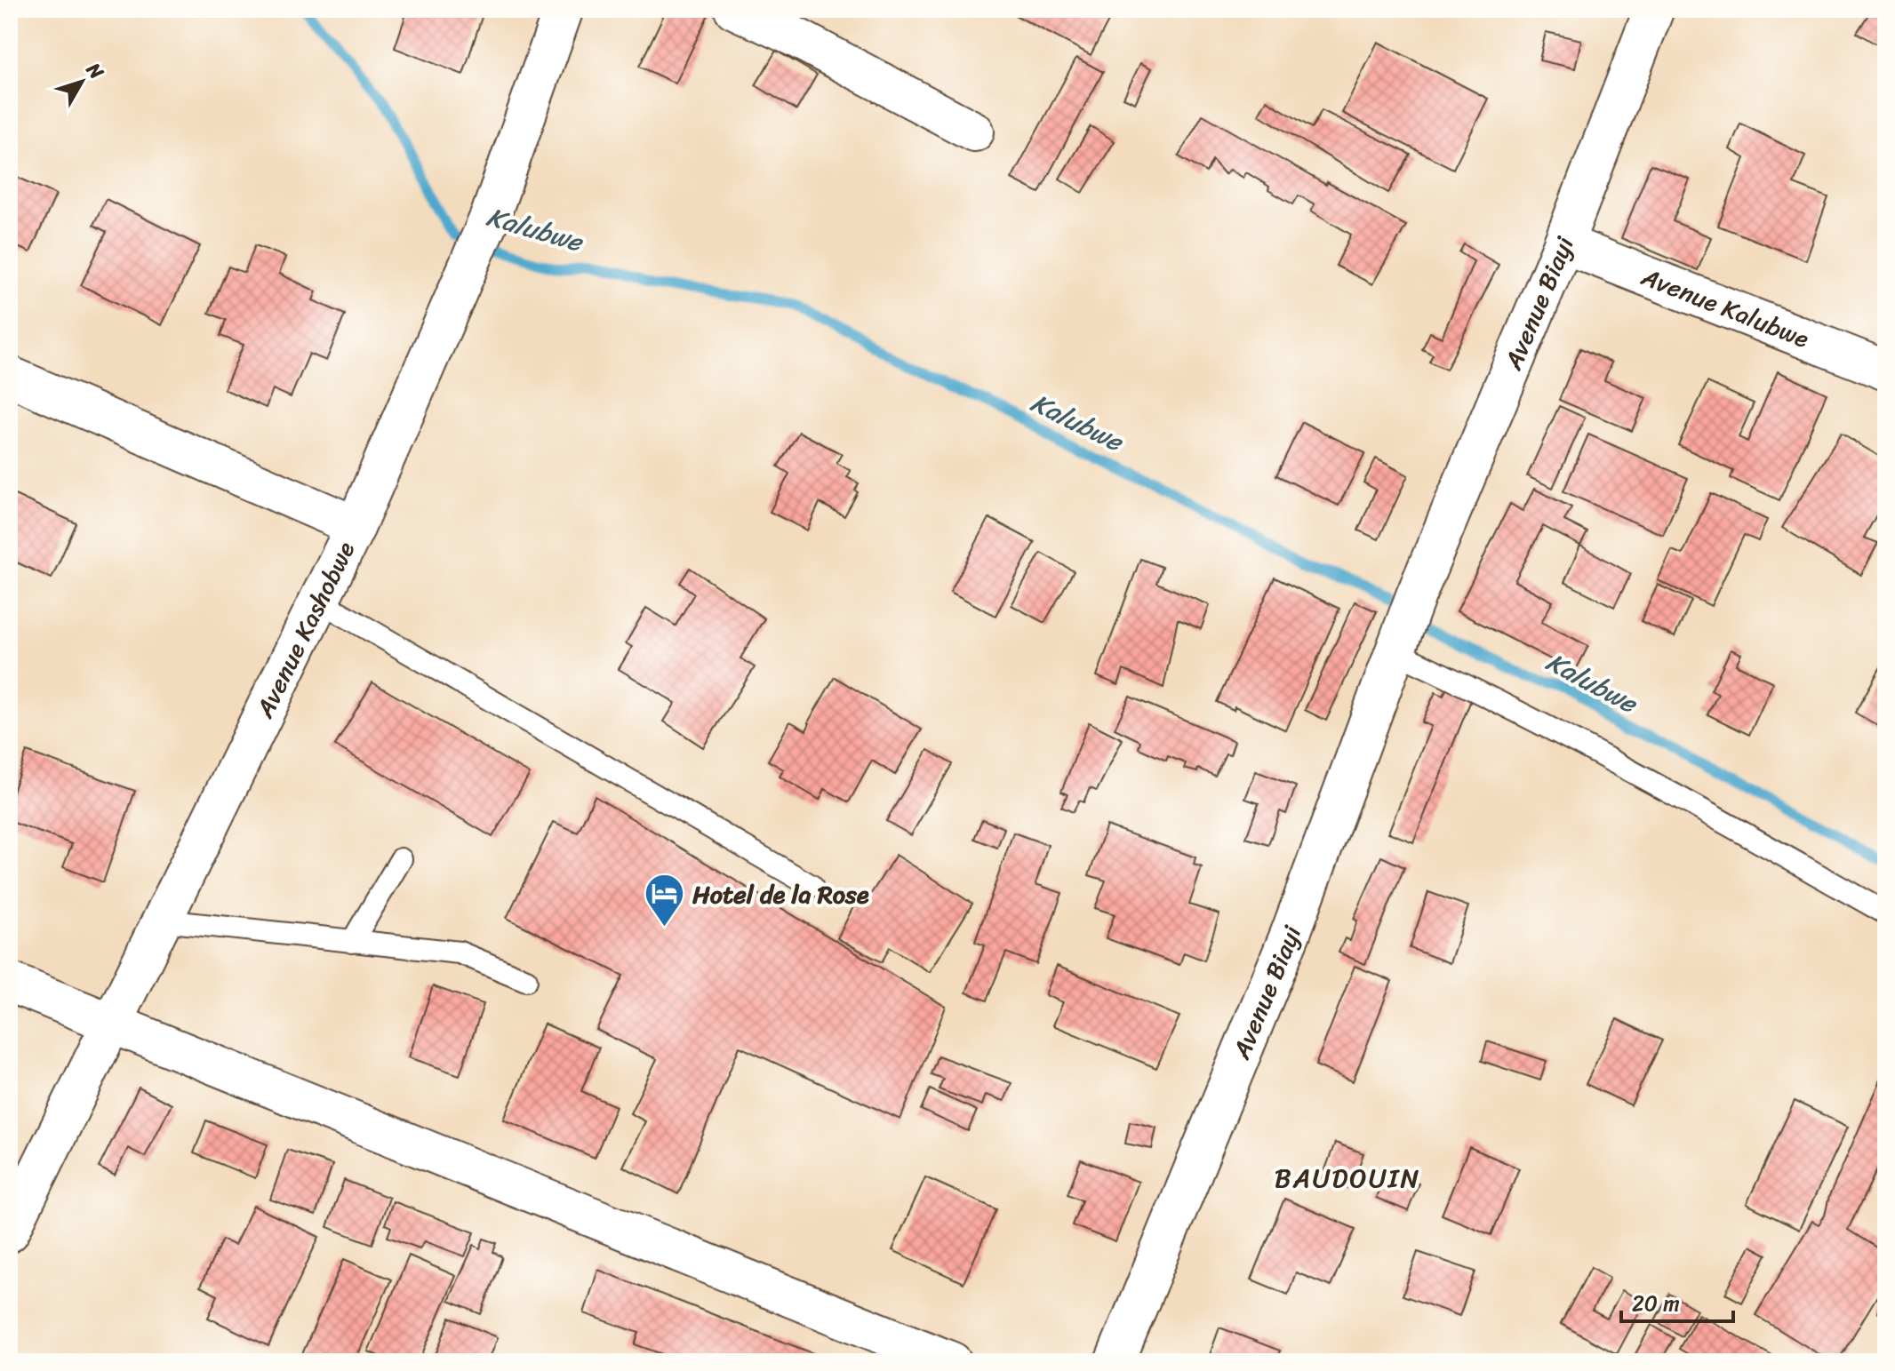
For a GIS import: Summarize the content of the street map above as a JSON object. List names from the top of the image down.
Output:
{
  "streets": {
    "street": ["Avenue Biayi", "Avenue Kalubwe", "Avenue Kashobwe"]
  },
  "crossings": [
    ["Avenue Biayi", "Avenue Kalubwe"]
  ],
  "districts": ["BAUDOUIN"],
  "water": ["Kalubwe"],
  "places": {
    "hotel": ["Hotel de la Rose"]
  },
  "scale_bar": "20 m",
  "north": "top right"
}
